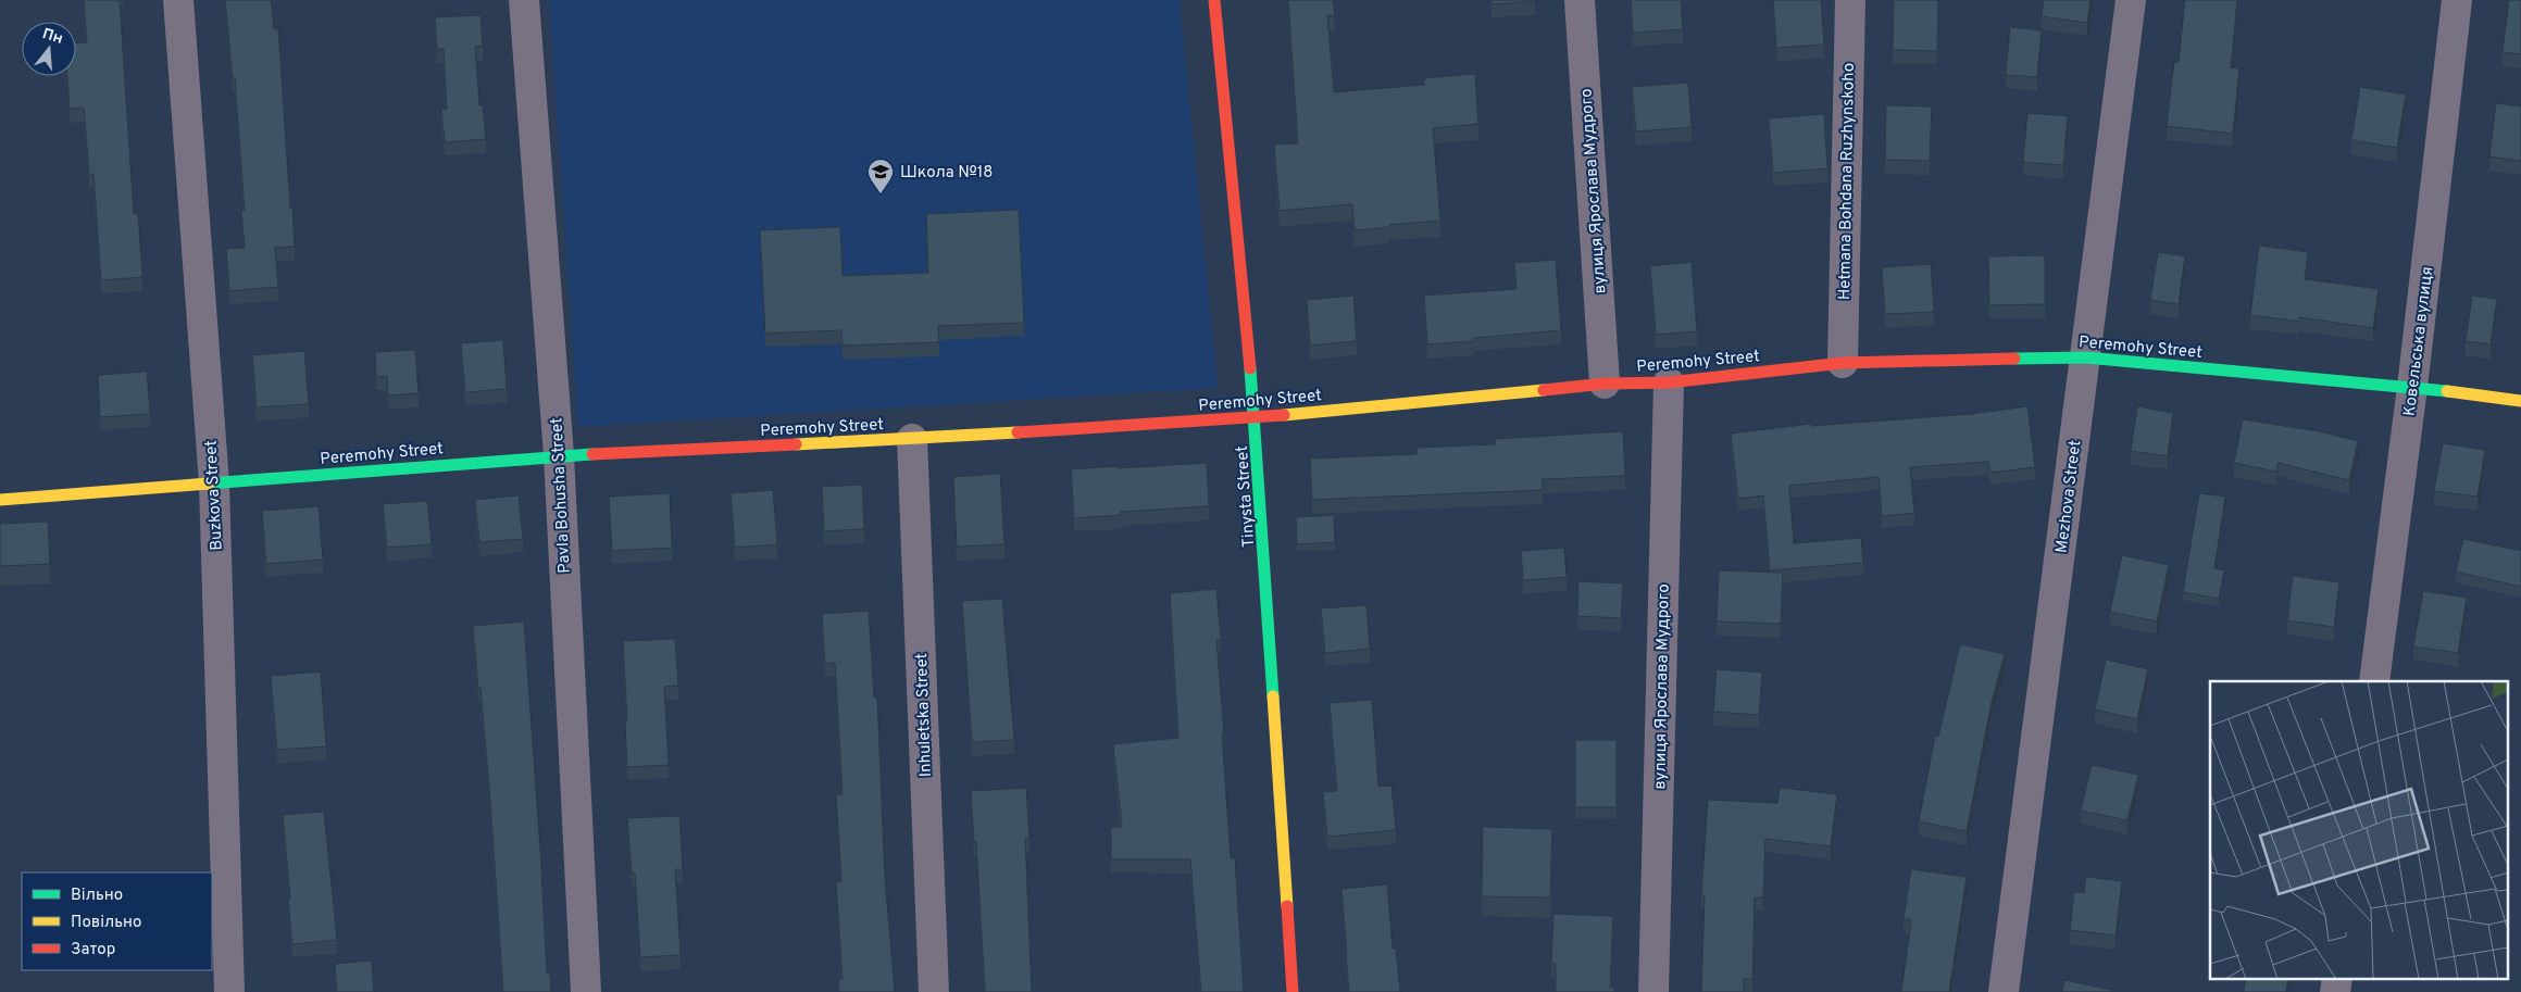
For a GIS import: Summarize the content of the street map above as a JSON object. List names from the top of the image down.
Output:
{
  "streets": {
    "street": [
      "Hetmana Bohdana Ruzhynskoho",
      "вулиця Ярослава Мудрого",
      "Ковельська вулиця",
      "Peremohy Street",
      "Buzkova Street",
      "Pavla Bohusha Street",
      "Tinysta Street",
      "Mezhova Street",
      "Inhuletska Street"
    ]
  },
  "crossings": [
    ["Hetmana Bohdana Ruzhynskoho", "Peremohy Street"],
    ["вулиця Ярослава Мудрого", "Peremohy Street"],
    ["Ковельська вулиця", "Peremohy Street"],
    ["Peremohy Street", "Buzkova Street"],
    ["Peremohy Street", "Pavla Bohusha Street"],
    ["Peremohy Street", "Tinysta Street"],
    ["Peremohy Street", "Mezhova Street"],
    ["Peremohy Street", "Inhuletska Street"]
  ],
  "places": {
    "school or university": ["Школа №18"]
  },
  "legend": ["Вільно", "Повільно", "Затор"],
  "north": "top"
}
